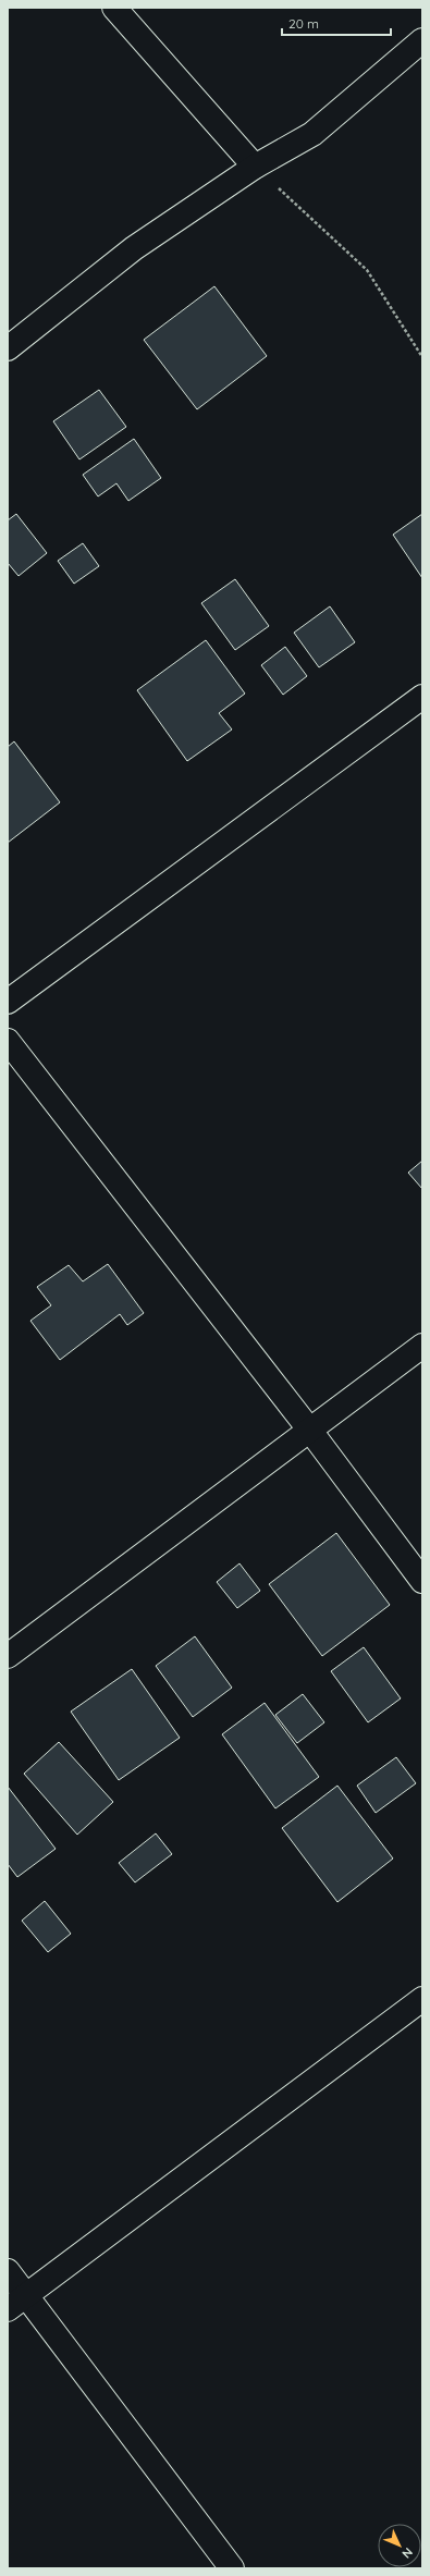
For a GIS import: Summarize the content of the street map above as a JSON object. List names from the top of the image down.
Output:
{
  "scale_bar": "20 m",
  "north": "bottom right"
}
